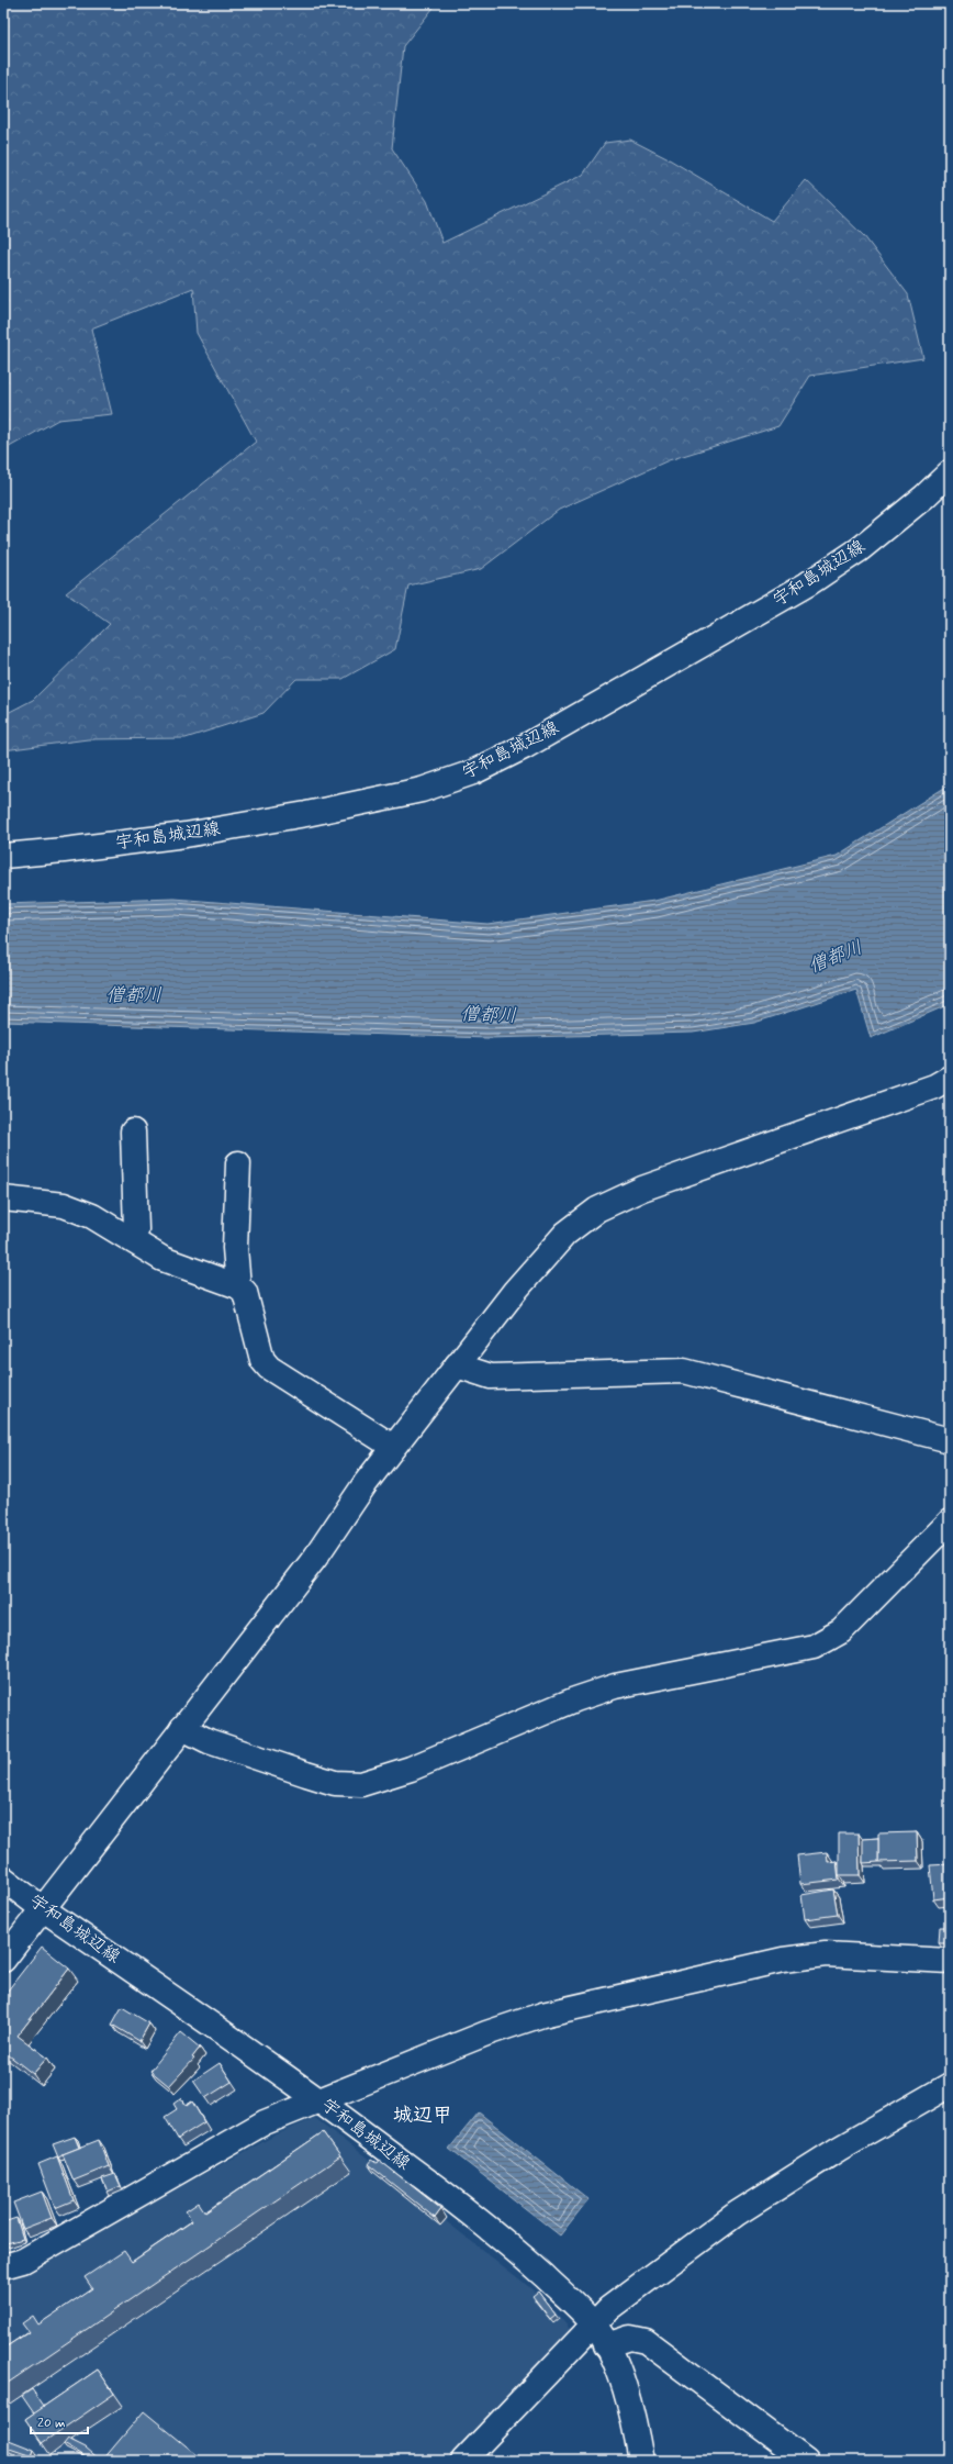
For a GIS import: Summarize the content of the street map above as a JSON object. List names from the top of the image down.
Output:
{
  "streets": {
    "street": ["宇和島城辺線"]
  },
  "districts": ["城辺甲"],
  "water": ["僧都川"],
  "scale_bar": "20 m"
}
